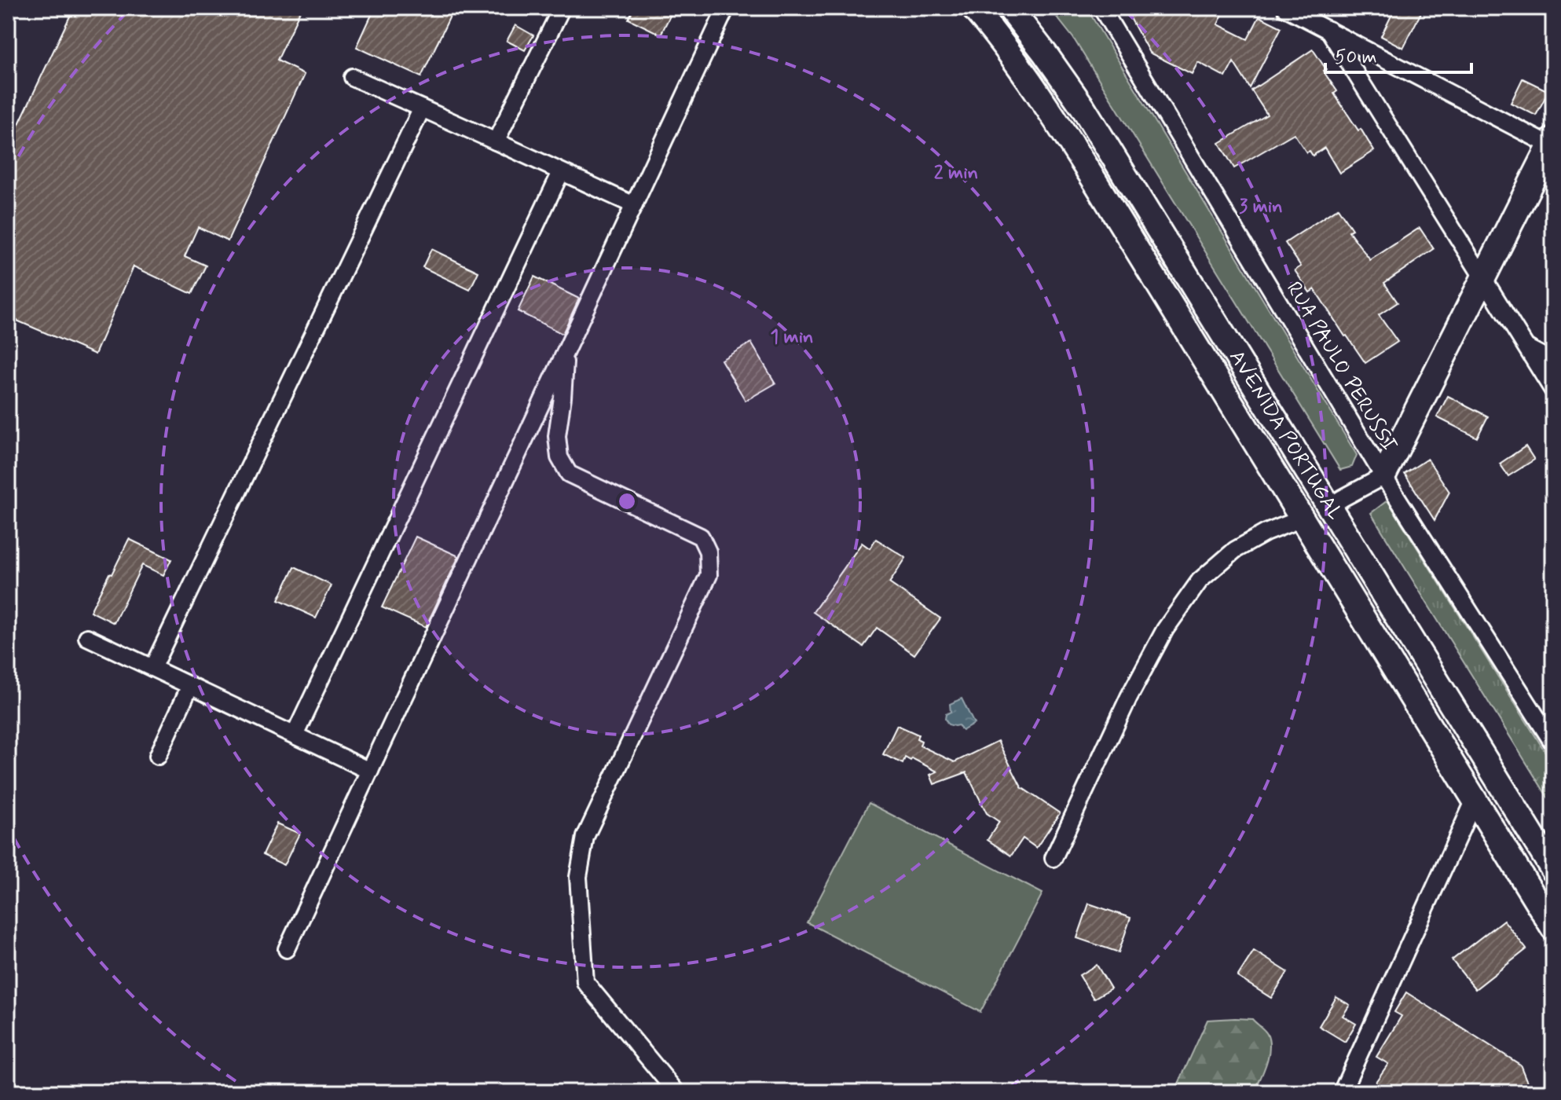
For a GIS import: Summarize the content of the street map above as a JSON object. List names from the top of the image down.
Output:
{
  "streets": {
    "main road": ["AVENIDA PORTUGAL"],
    "street": ["RUA PAULO PERUSSI"]
  },
  "scale_bar": "50 m",
  "rings": ["2 min", "3 min", "1 min"]
}
